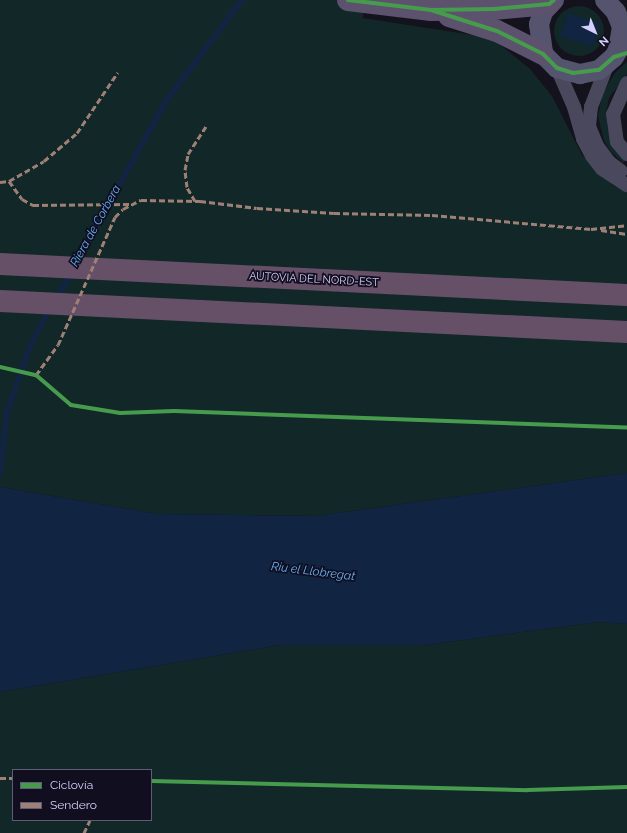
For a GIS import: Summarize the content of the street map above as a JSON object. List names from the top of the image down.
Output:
{
  "streets": {
    "highway": ["AUTOVIA DEL NORD-EST"]
  },
  "water": ["Riera de Corbera", "Riu el Llobregat"],
  "legend": ["Ciclovía", "Sendero"],
  "north": "bottom right"
}
